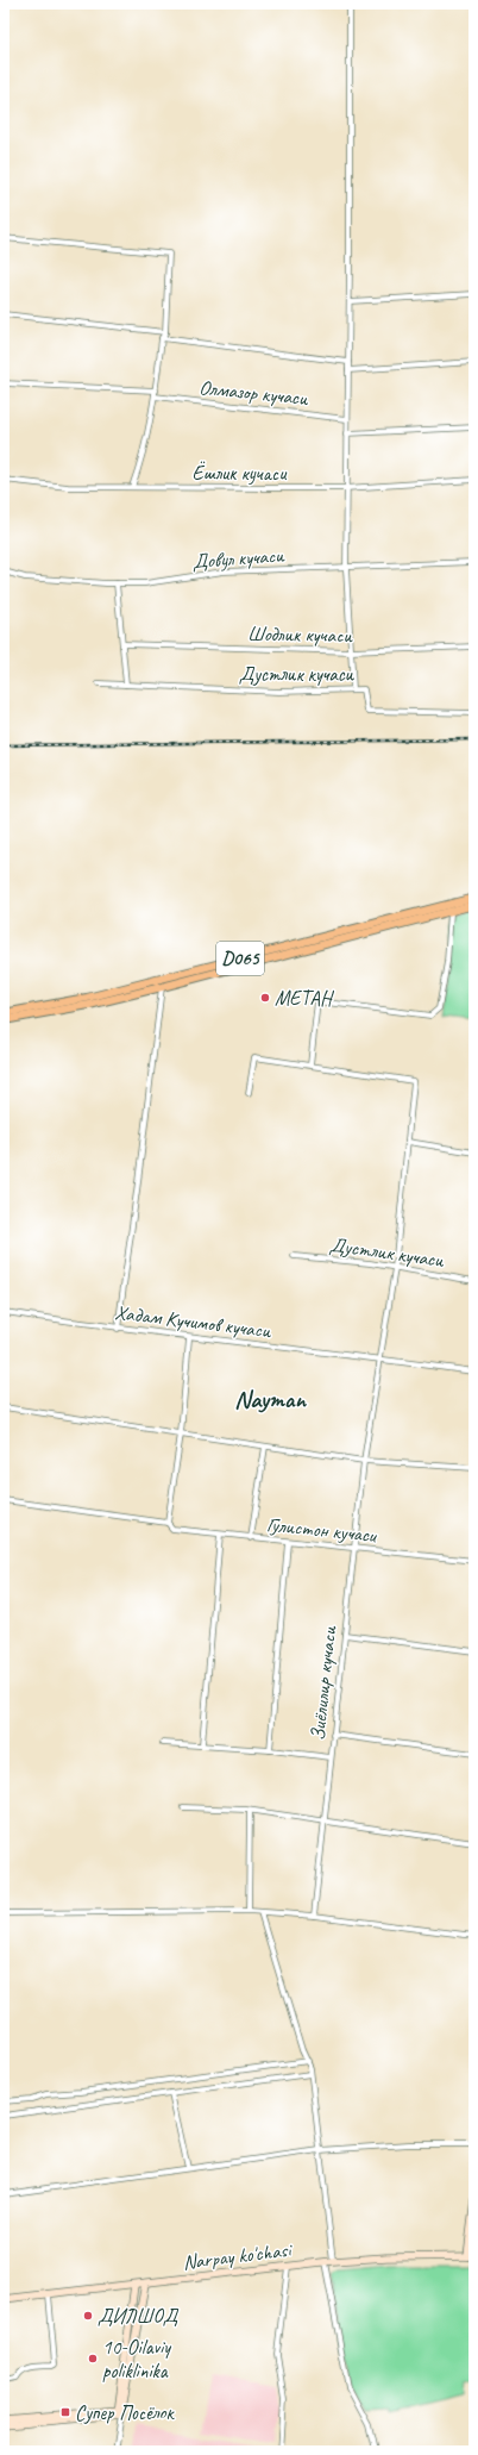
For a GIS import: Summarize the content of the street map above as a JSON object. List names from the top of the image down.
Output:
{
  "streets": {
    "main road": ["D065"],
    "street": [
      "Олмазор кучаси",
      "Ёшлик кучаси",
      "Довул кучаси",
      "Шодлик кучаси",
      "Дустлик кучаси",
      "Хадам Кучимов кучаси",
      "Гулистон кучаси",
      "Зиёлилир кучаси",
      "Narpay ko'chasi"
    ]
  },
  "crossings": [
    ["Дустлик кучаси", "Зиёлилир кучаси"],
    ["Хадам Кучимов кучаси", "Зиёлилир кучаси"],
    ["Гулистон кучаси", "Зиёлилир кучаси"]
  ],
  "districts": ["Nayman"],
  "places": {
    "other": ["МЕТАН", "ДИЛШОД", "10-Oilaviy poliklinika"],
    "transit": ["Супер Посёлок"]
  }
}
